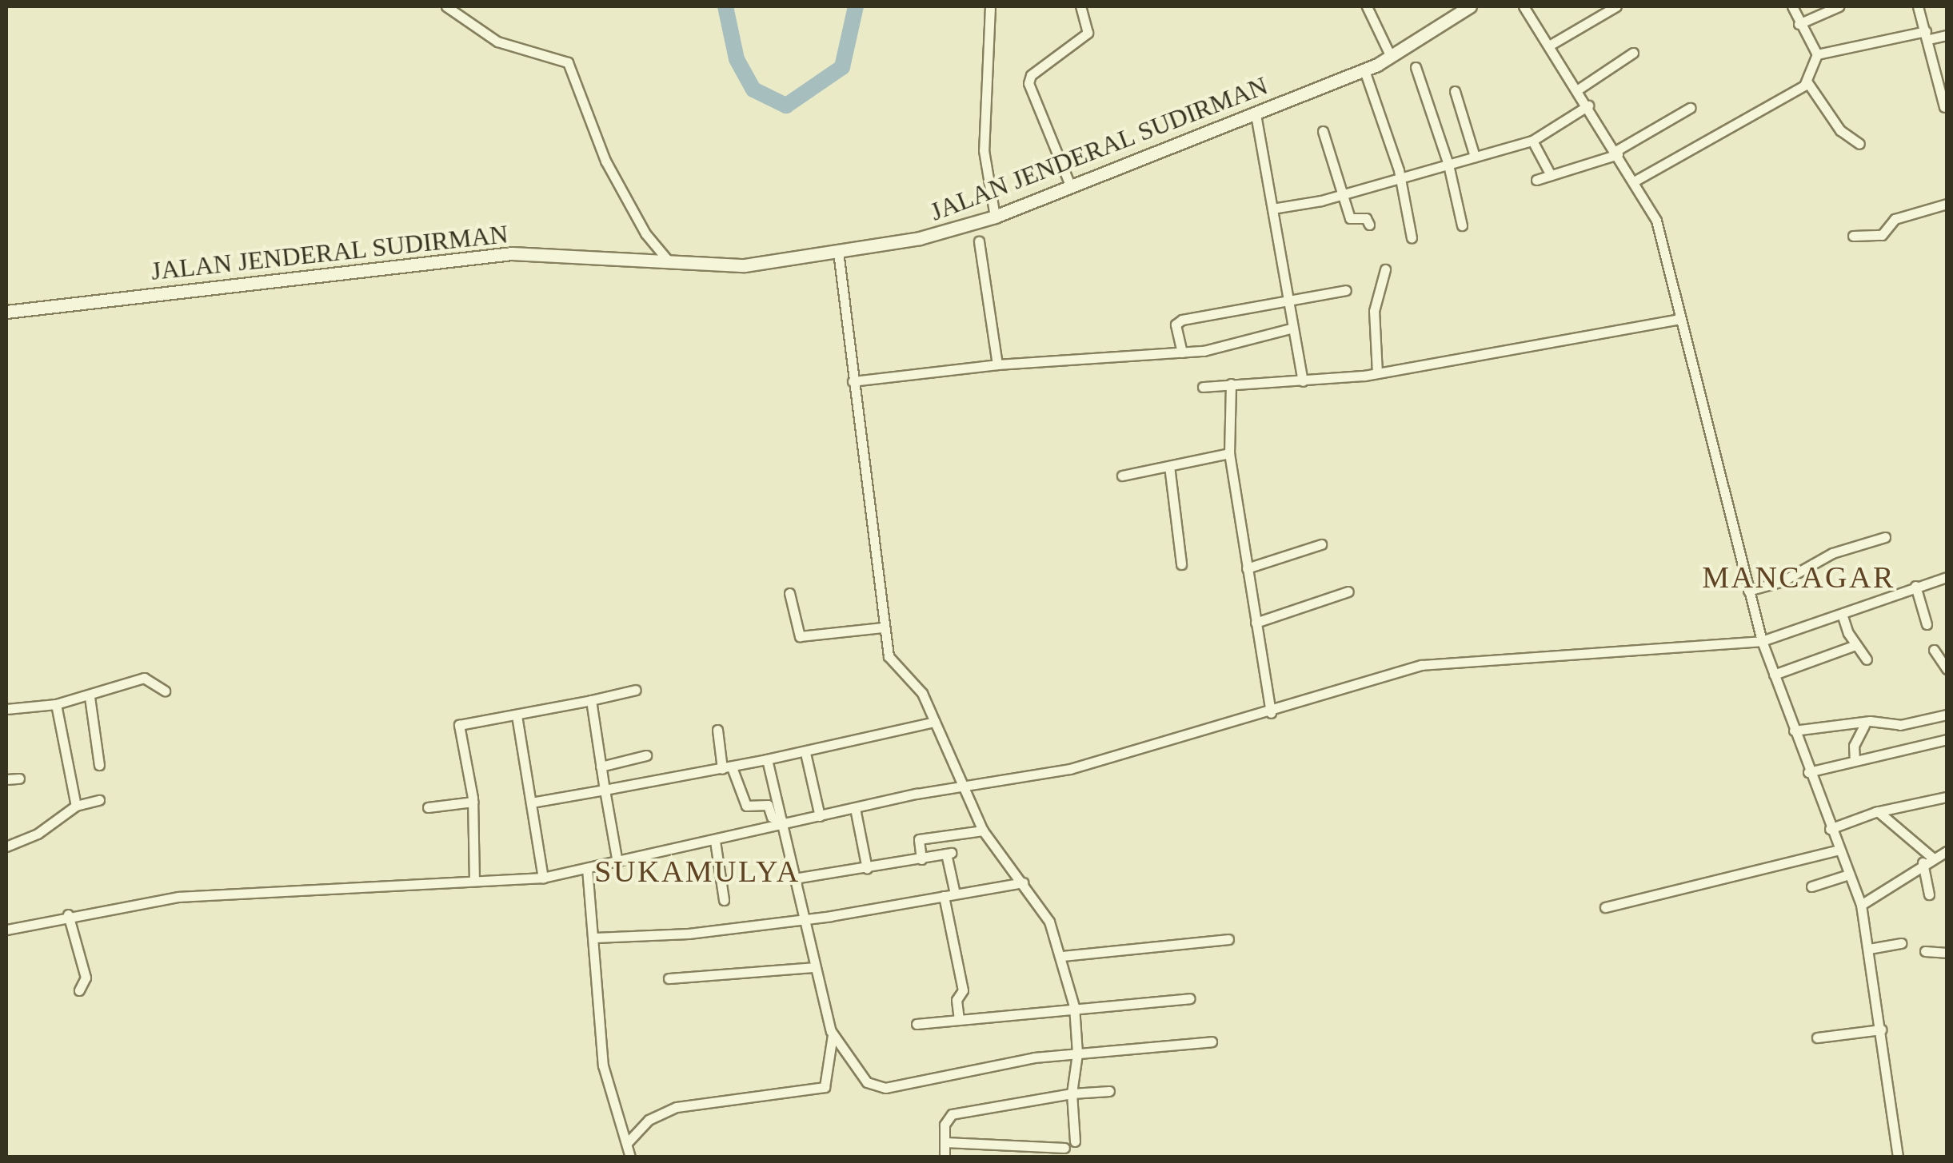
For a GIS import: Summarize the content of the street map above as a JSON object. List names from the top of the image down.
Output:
{
  "streets": {
    "main road": ["JALAN JENDERAL SUDIRMAN"]
  },
  "districts": ["MANCAGAR", "SUKAMULYA"]
}
